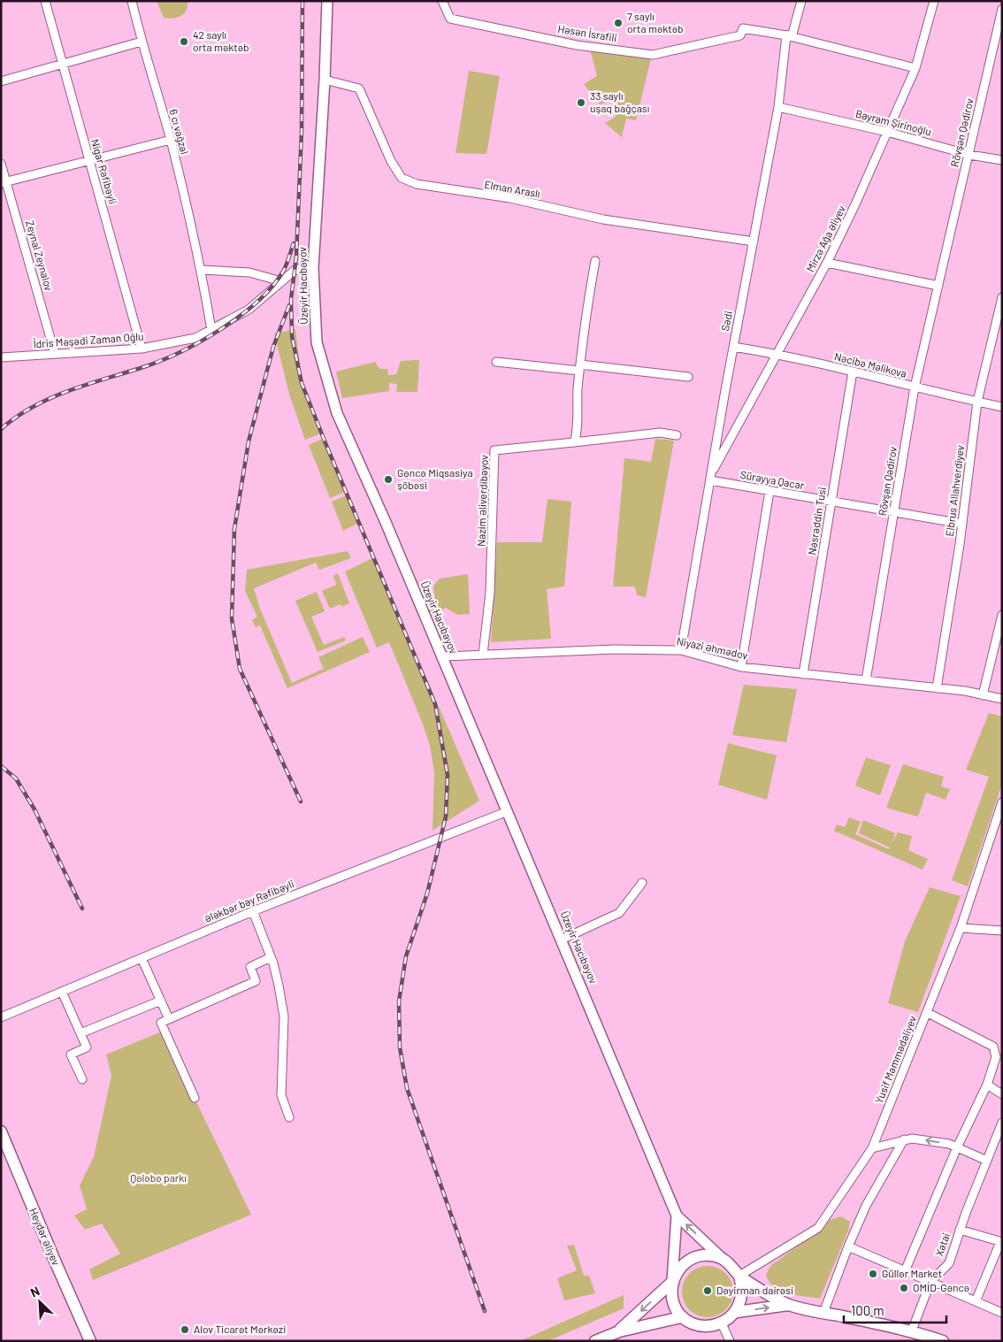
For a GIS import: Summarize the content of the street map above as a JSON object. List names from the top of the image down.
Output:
{
  "streets": {
    "main road": ["Üzeyir Hacıbəyov", "Heydər Əliyev"],
    "street": [
      "Həsən İsrafili",
      "Bayram Şirinoğlu",
      "6 cı vağzal",
      "Rövşən Qədirov",
      "Nigar Rəfibəyli",
      "Elman Araslı",
      "Mirzə Ağa Əliyev",
      "Zeynal Zeynalov",
      "Sədi",
      "İdris Məşədi Zaman Oğlu",
      "Nəcibə Məlikova",
      "Sürayya Qacar",
      "Elbrus Allahverdiyev",
      "Nazim Əliverdibəyov",
      "Nəsrəddin Tusi",
      "Niyazi Əhmədov",
      "Ələkbər bəy Rəfibəyli",
      "Yusif Məmmədəliyev",
      "Xətai"
    ]
  },
  "crossings": [
    ["Həsən İsrafili", "Mirzə Ağa Əliyev"],
    ["Həsən İsrafili", "Sədi"],
    ["Bayram Şirinoğlu", "Rövşən Qədirov"],
    ["Bayram Şirinoğlu", "Mirzə Ağa Əliyev"],
    ["Bayram Şirinoğlu", "Sədi"],
    ["6 cı vağzal", "İdris Məşədi Zaman Oğlu"],
    ["Rövşən Qədirov", "Nəcibə Məlikova"],
    ["Rövşən Qədirov", "Sürayya Qacar"],
    ["Rövşən Qədirov", "Niyazi Əhmədov"],
    ["Nigar Rəfibəyli", "İdris Məşədi Zaman Oğlu"],
    ["Elman Araslı", "Üzeyir Hacıbəyov"],
    ["Elman Araslı", "Sədi"],
    ["Mirzə Ağa Əliyev", "Sədi"],
    ["Mirzə Ağa Əliyev", "Nəcibə Məlikova"],
    ["Mirzə Ağa Əliyev", "Sürayya Qacar"],
    ["Zeynal Zeynalov", "İdris Məşədi Zaman Oğlu"],
    ["Üzeyir Hacıbəyov", "İdris Məşədi Zaman Oğlu"],
    ["Üzeyir Hacıbəyov", "Niyazi Əhmədov"],
    ["Üzeyir Hacıbəyov", "Ələkbər bəy Rəfibəyli"],
    ["Sədi", "Nəcibə Məlikova"],
    ["Sədi", "Sürayya Qacar"],
    ["Sədi", "Niyazi Əhmədov"],
    ["Nəcibə Məlikova", "Elbrus Allahverdiyev"],
    ["Nəcibə Məlikova", "Nəsrəddin Tusi"],
    ["Sürayya Qacar", "Elbrus Allahverdiyev"],
    ["Sürayya Qacar", "Nəsrəddin Tusi"],
    ["Elbrus Allahverdiyev", "Niyazi Əhmədov"],
    ["Nazim Əliverdibəyov", "Niyazi Əhmədov"],
    ["Nəsrəddin Tusi", "Niyazi Əhmədov"]
  ],
  "parks": ["Qələbə parkı"],
  "places": [
    "7 saylı orta məktəb",
    "42 saylı orta məktəb",
    "33 saylı uşaq bağçası",
    "Gəncə Miqsasiya şöbəsi",
    "Güllər Market",
    "OMİD-Gəncə",
    "Dəyirman dairəsi",
    "Alov Ticarət Mərkəzi"
  ],
  "scale_bar": "100 m",
  "north": "top left"
}
